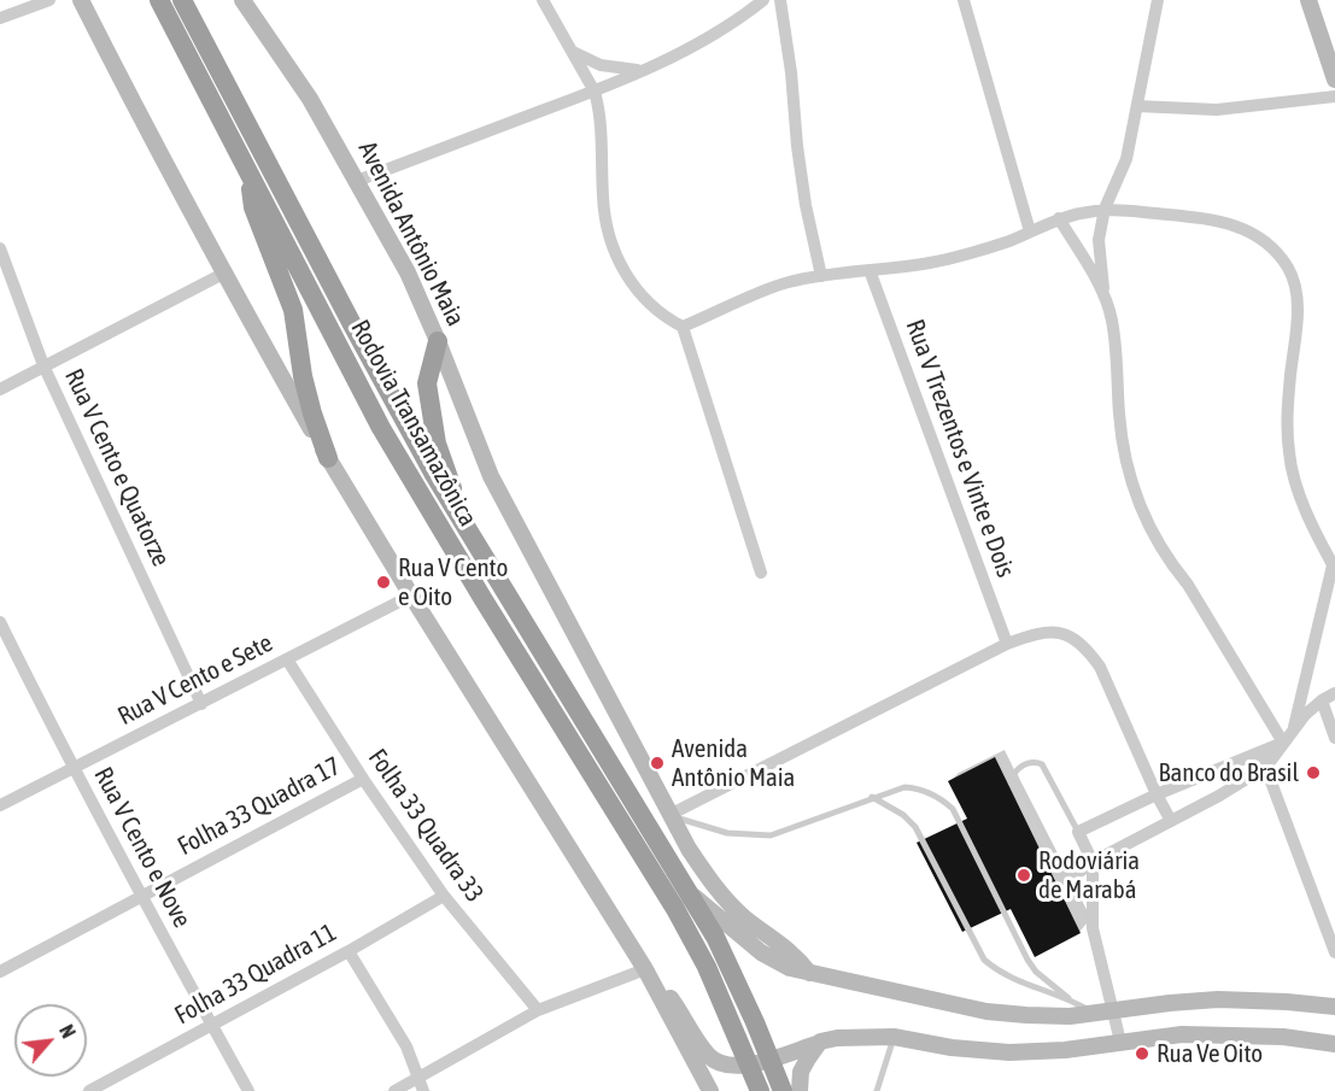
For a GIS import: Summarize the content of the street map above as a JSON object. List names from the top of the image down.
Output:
{
  "streets": {
    "highway": ["Rodovia Transamazônica"],
    "main road": ["Avenida Antônio Maia"],
    "street": [
      "Rua V Trezentos e Vinte e Dois",
      "Rua V Cento e Quatorze",
      "Rua V Cento e Sete",
      "Folha 33 Quadra 17",
      "Folha 33 Quadra 33",
      "Rua V Cento e Nove",
      "Folha 33 Quadra 11"
    ]
  },
  "crossings": [
    ["Rua V Cento e Quatorze", "Rua V Cento e Sete"],
    ["Rua V Cento e Sete", "Folha 33 Quadra 33"],
    ["Rua V Cento e Sete", "Rua V Cento e Nove"],
    ["Folha 33 Quadra 17", "Folha 33 Quadra 33"],
    ["Folha 33 Quadra 17", "Rua V Cento e Nove"],
    ["Folha 33 Quadra 33", "Folha 33 Quadra 11"],
    ["Rua V Cento e Nove", "Folha 33 Quadra 11"]
  ],
  "places": [
    "Rua V Cento e Oito",
    "Avenida Antônio Maia",
    "Banco do Brasil",
    "Rodoviária de Marabá",
    "Rua Ve Oito"
  ],
  "north": "top right"
}
